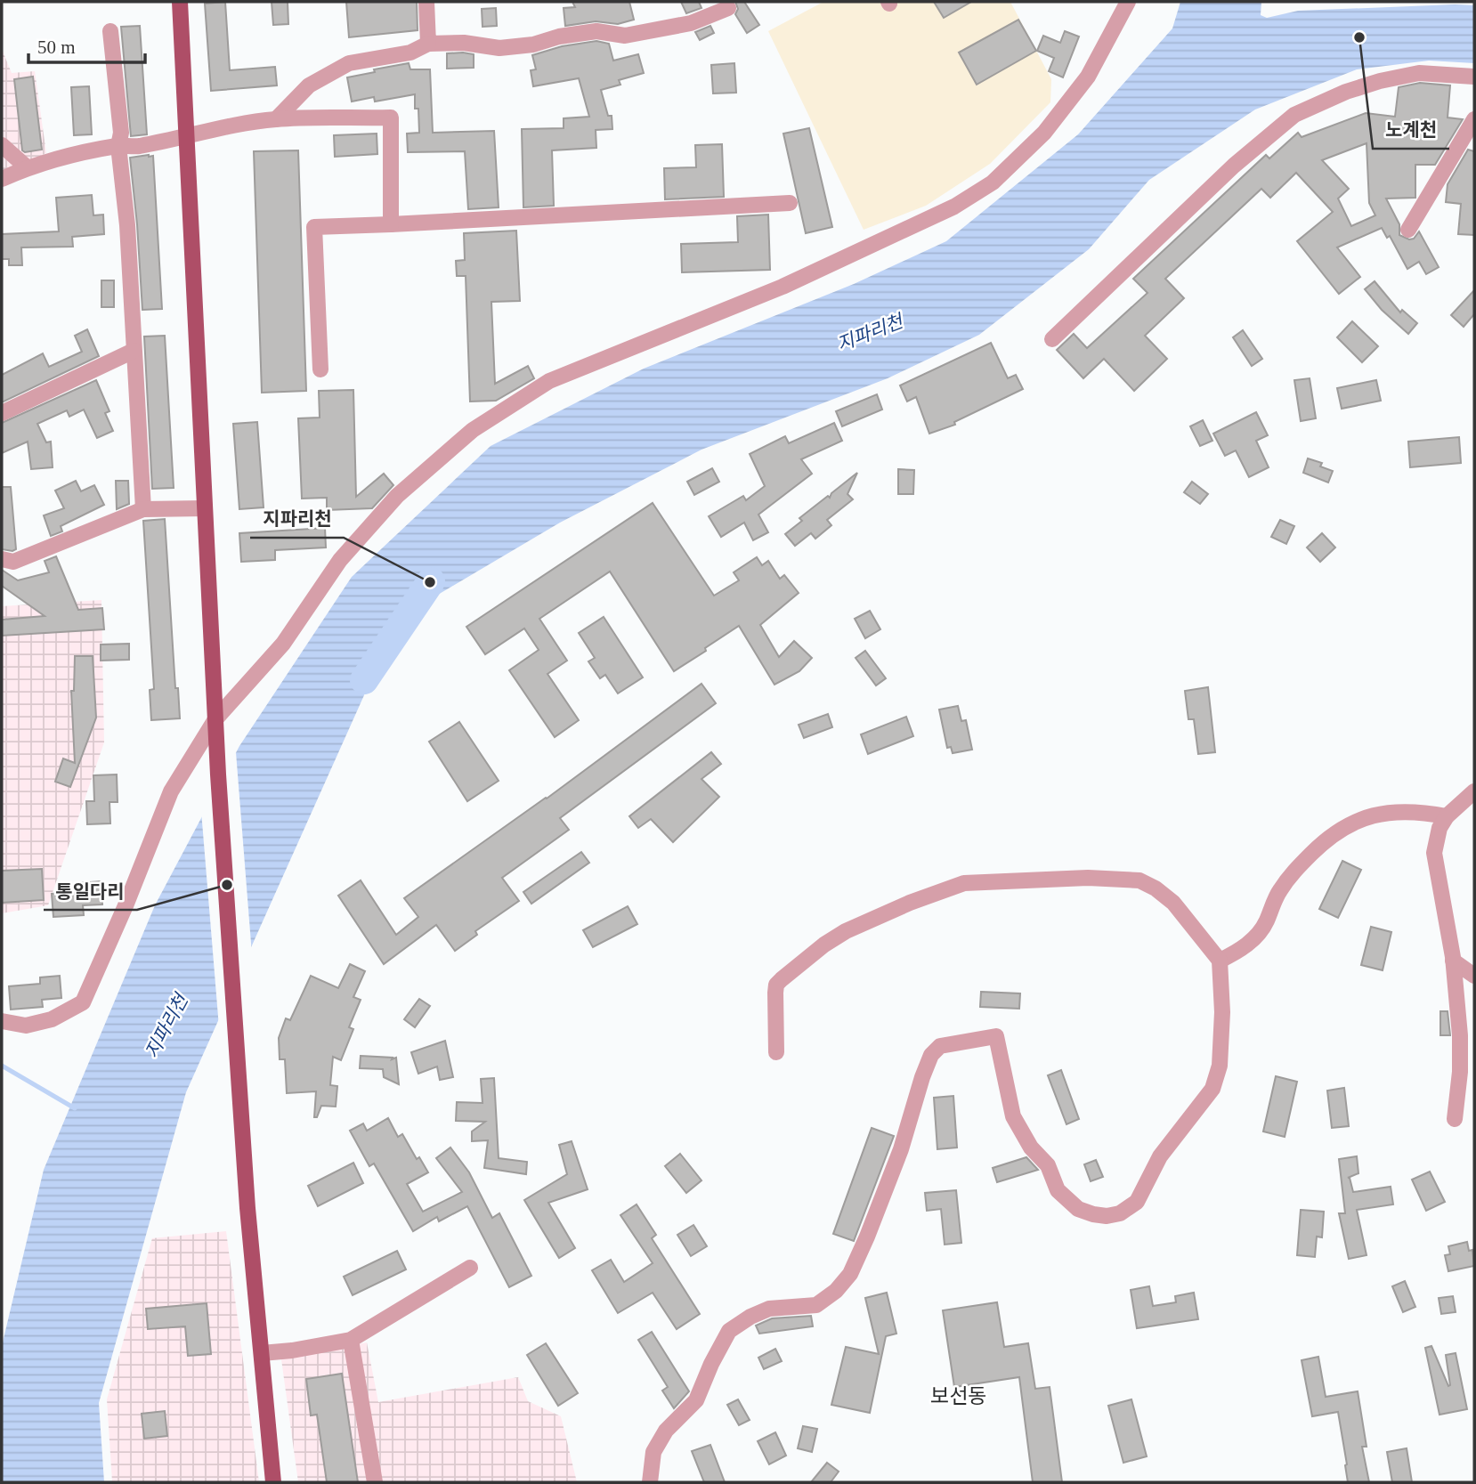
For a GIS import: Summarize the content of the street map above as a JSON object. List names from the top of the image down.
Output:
{
  "districts": ["보선동"],
  "water": ["지파리천"],
  "places": ["노계천", "지파리천", "통일다리"],
  "scale_bar": "50 m"
}
